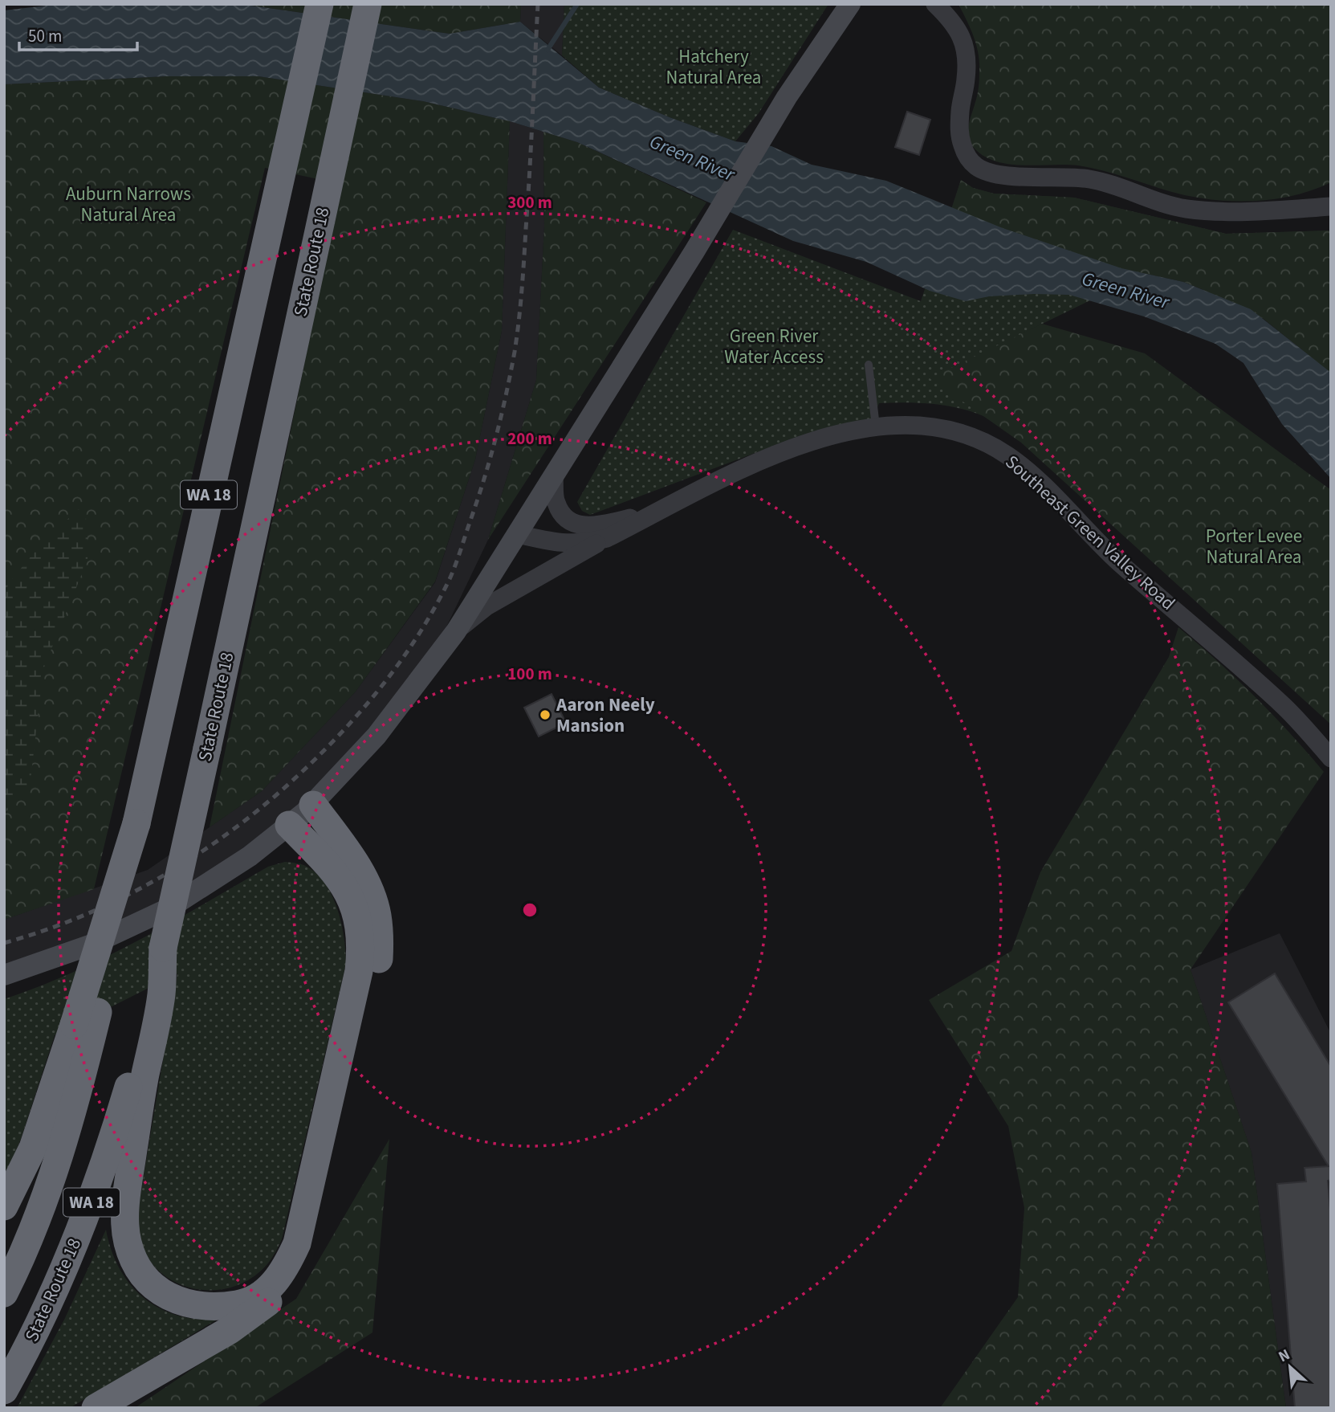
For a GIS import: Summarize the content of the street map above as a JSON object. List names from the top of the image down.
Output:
{
  "streets": {
    "highway": ["State Route 18", "WA 18"],
    "street": ["Southeast Green Valley Road"]
  },
  "water": ["Green River"],
  "parks": [
    "Hatchery Natural Area",
    "Auburn Narrows Natural Area",
    "Green River Water Access",
    "Porter Levee Natural Area"
  ],
  "places": ["Aaron Neely Mansion"],
  "scale_bar": "50 m",
  "north": "top left",
  "rings": ["300 m", "200 m", "100 m"]
}
